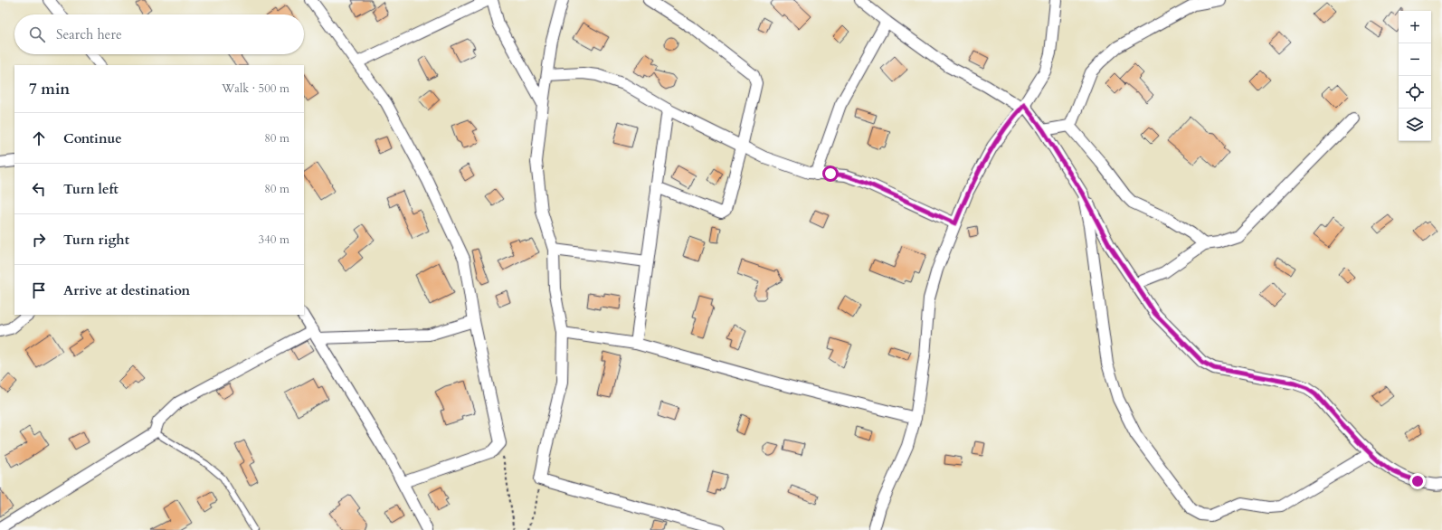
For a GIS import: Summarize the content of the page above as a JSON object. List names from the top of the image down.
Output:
{
  "page": {
    "map_buttons": ["+", "−"],
    "search": "Search here",
    "heading": ["7 min", "Walk · 500 m"],
    "list": [
      ["Continue", "80 m"],
      ["Turn left", "80 m"],
      ["Turn right", "340 m"],
      "Arrive at destination"
    ]
  }
}
